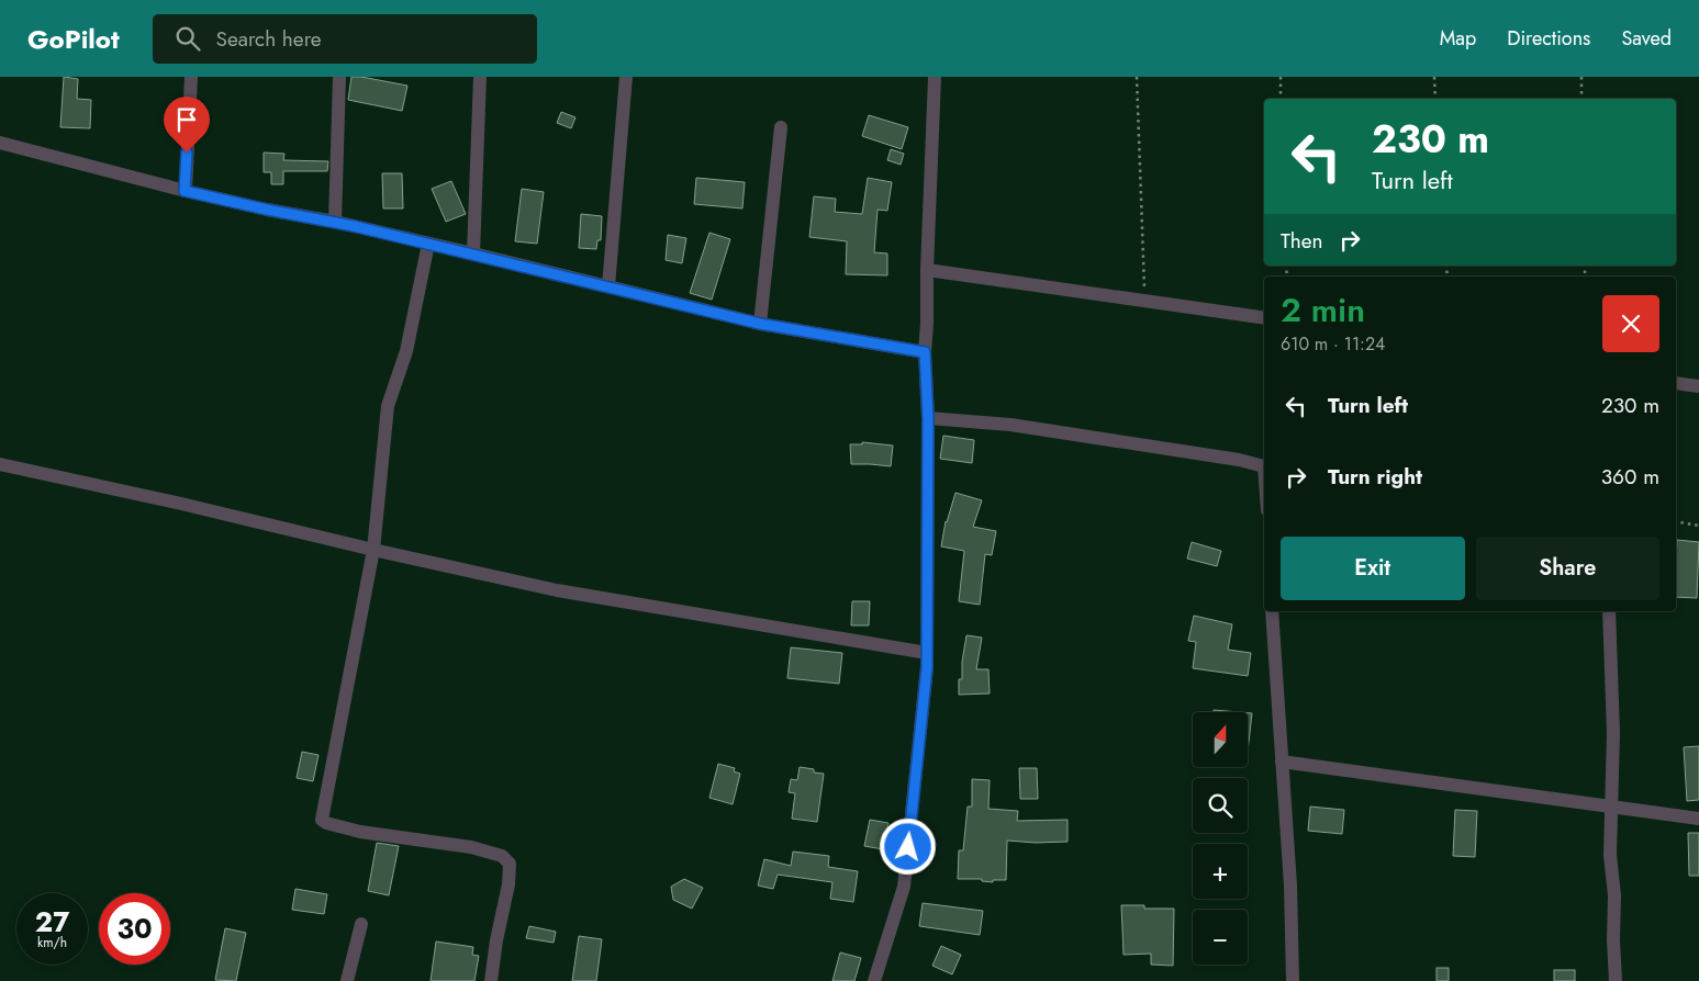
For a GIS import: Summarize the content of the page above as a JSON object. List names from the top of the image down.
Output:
{
  "north": "top",
  "page": {
    "header": "GoPilot",
    "search": "Search here",
    "nav": ["Map", "Directions", "Saved"],
    "turn": ["230 m", "Turn left"],
    "then": "Then",
    "heading": ["2 min", "610 m · 11:24"],
    "list": [
      {
        "name": "Turn left",
        "value": "230 m"
      },
      {
        "name": "Turn right",
        "value": "360 m"
      }
    ],
    "buttons": ["Exit", "Share"],
    "map_buttons": ["+", "−"],
    "speed": "27 km/h",
    "limit": "30"
  }
}
